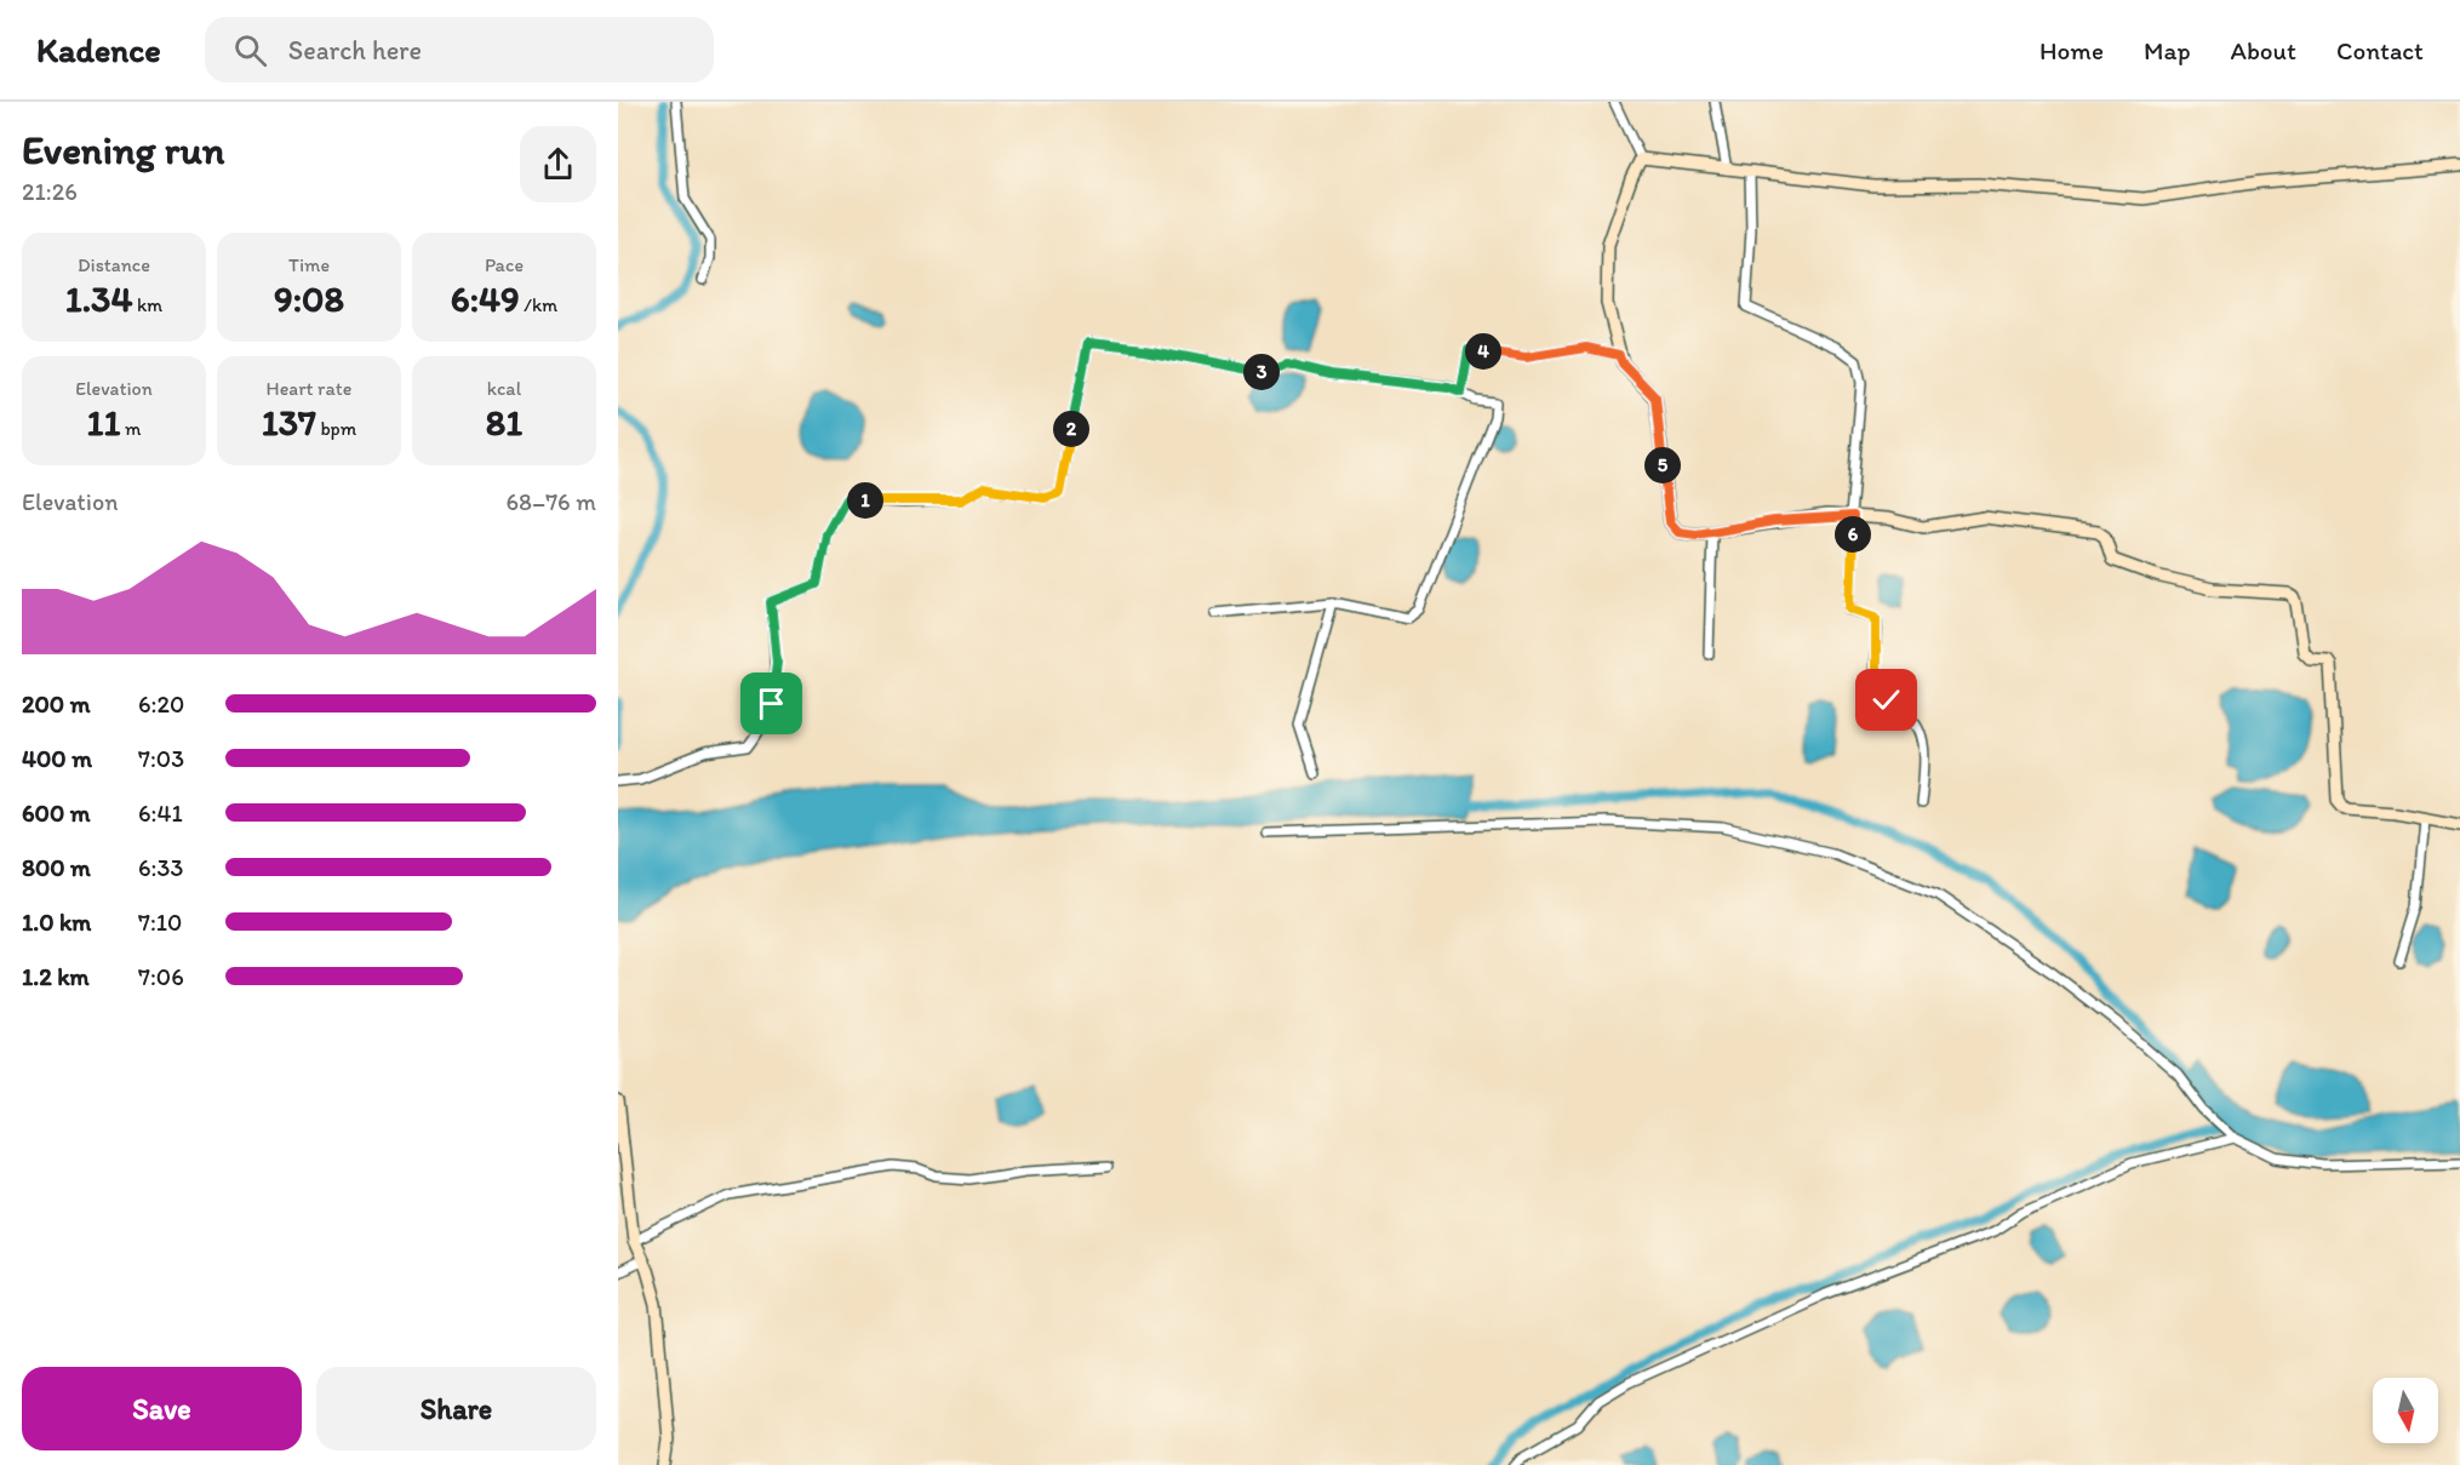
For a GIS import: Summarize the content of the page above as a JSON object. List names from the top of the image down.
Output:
{
  "north": "bottom",
  "page": {
    "header": "Kadence",
    "search": "Search here",
    "nav": [
      "Home",
      "Map",
      "About",
      "Contact"
    ],
    "heading": ["Evening run", "21:26"],
    "stats": [
      ["Distance", "1.34 km"],
      ["Time", "9:08"],
      ["Pace", "6:49 /km"],
      ["Elevation", "11 m"],
      ["Heart rate", "137 bpm"],
      ["kcal", "81"]
    ],
    "pins": [
      "4",
      "3",
      "2",
      "5",
      "1",
      "6"
    ],
    "chart": ["Elevation", "68–76 m"],
    "list": [
      {
        "name": "200 m",
        "note": "6:20"
      },
      {
        "name": "400 m",
        "note": "7:03"
      },
      {
        "name": "600 m",
        "note": "6:41"
      },
      {
        "name": "800 m",
        "note": "6:33"
      },
      {
        "name": "1.0 km",
        "note": "7:10"
      },
      {
        "name": "1.2 km",
        "note": "7:06"
      }
    ],
    "buttons": ["Save", "Share"]
  }
}
